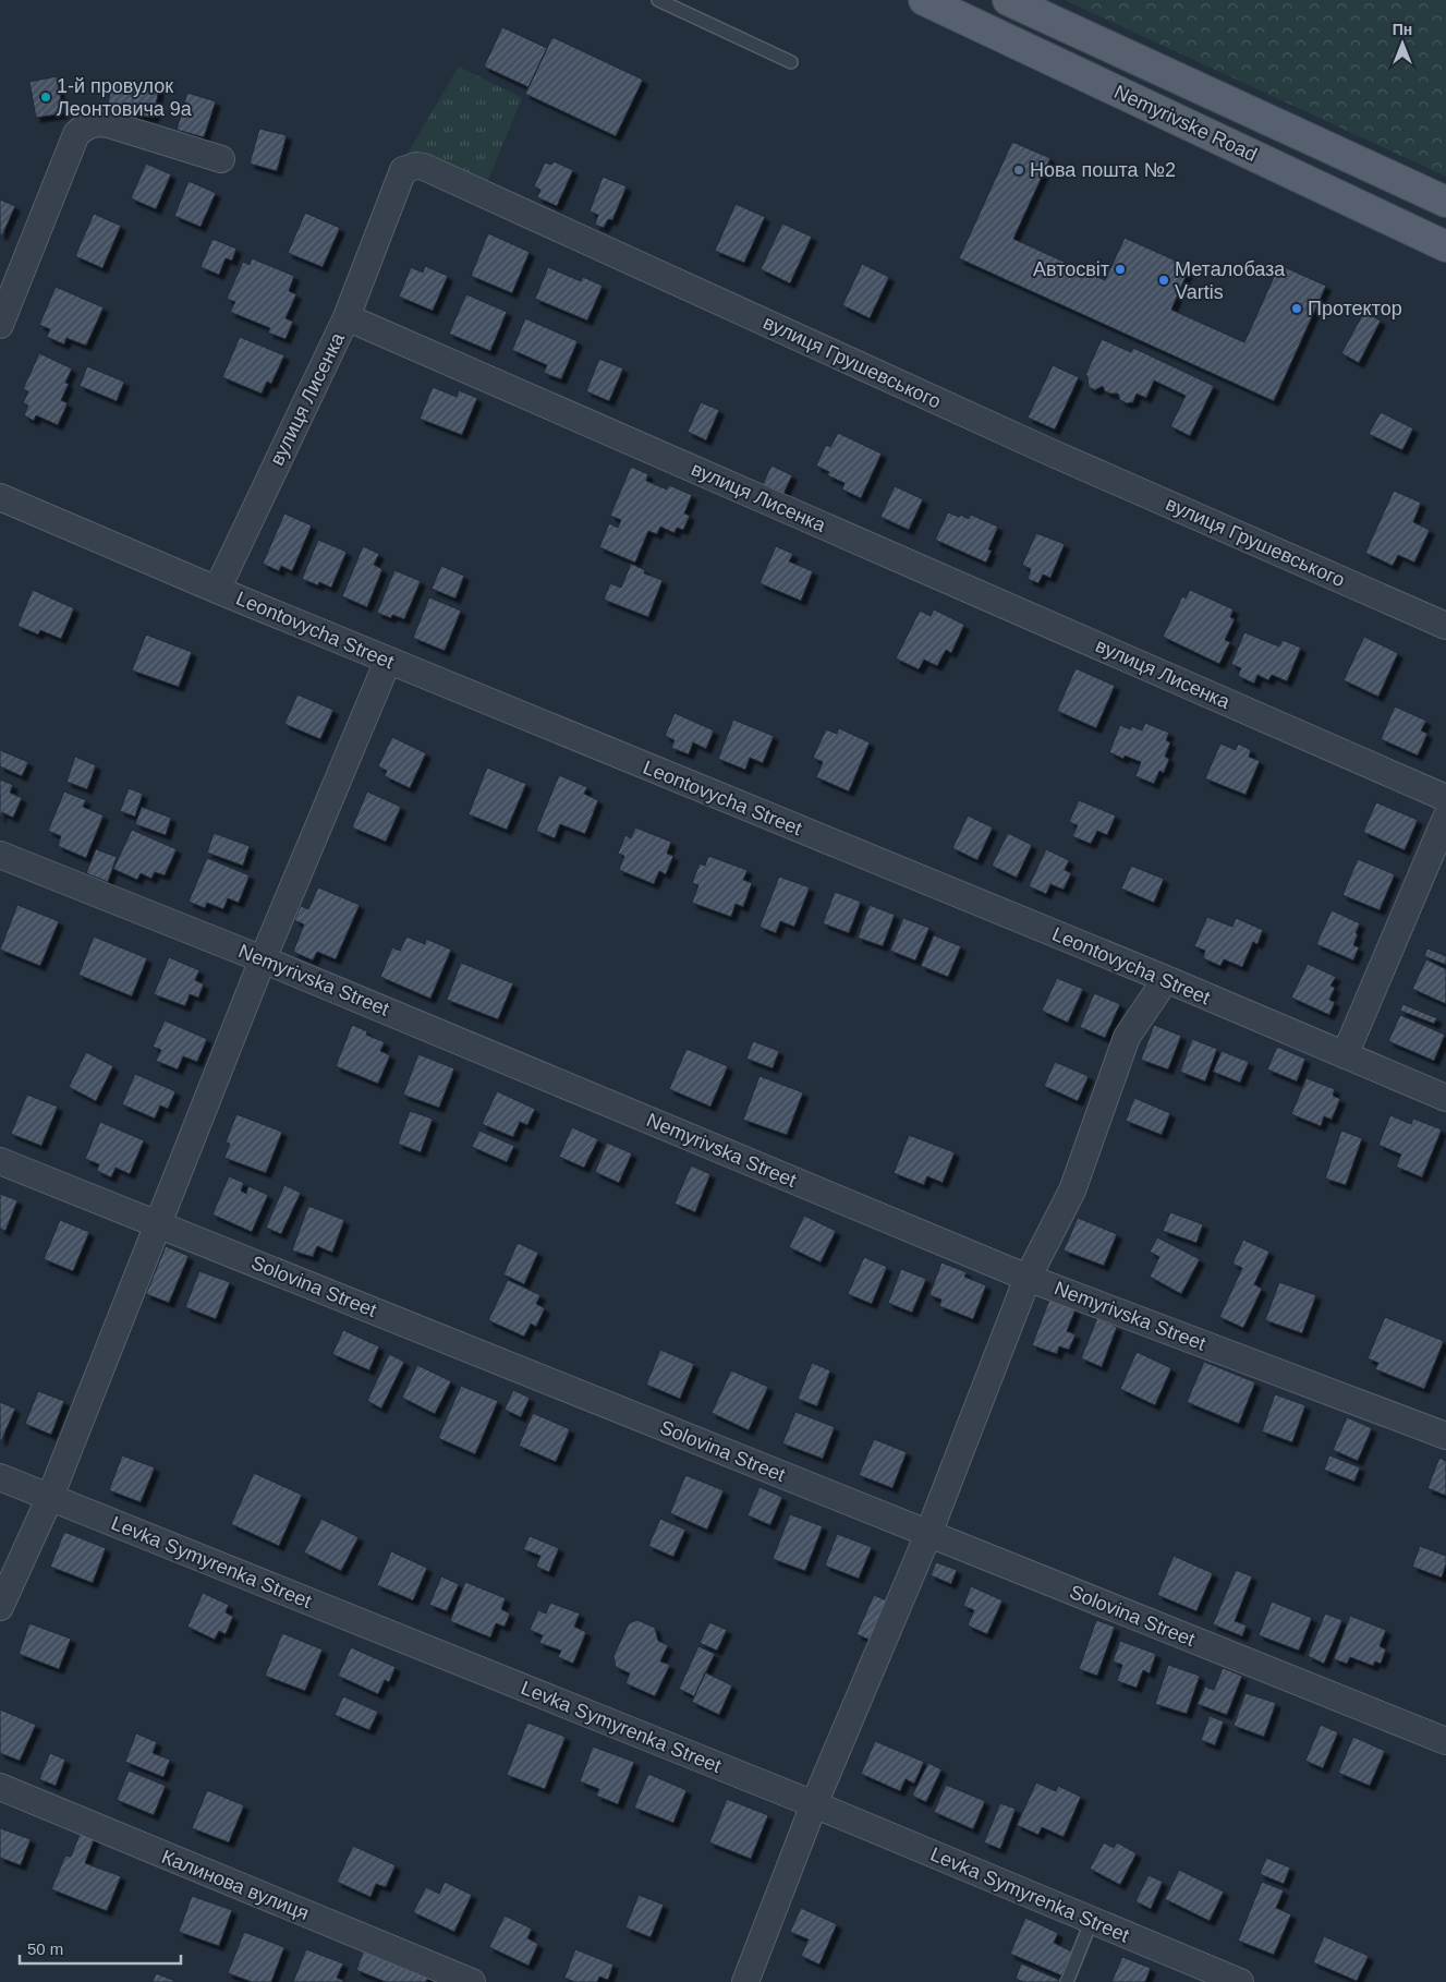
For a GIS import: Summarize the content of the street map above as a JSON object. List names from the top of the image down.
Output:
{
  "streets": {
    "main road": ["Nemyrivske Road"],
    "street": [
      "вулиця Грушевського",
      "вулиця Лисенка",
      "Leontovycha Street",
      "Nemyrivska Street",
      "Solovina Street",
      "Levka Symyrenka Street",
      "Калинова вулиця"
    ]
  },
  "crossings": [
    ["вулиця Грушевського", "вулиця Лисенка"],
    ["вулиця Лисенка", "Leontovycha Street"]
  ],
  "places": [
    "1-й провулок Леонтовича 9а",
    "Нова пошта №2",
    "Автосвіт",
    "Металобаза Vartis",
    "Протектор"
  ],
  "scale_bar": "50 m",
  "north": "top"
}
